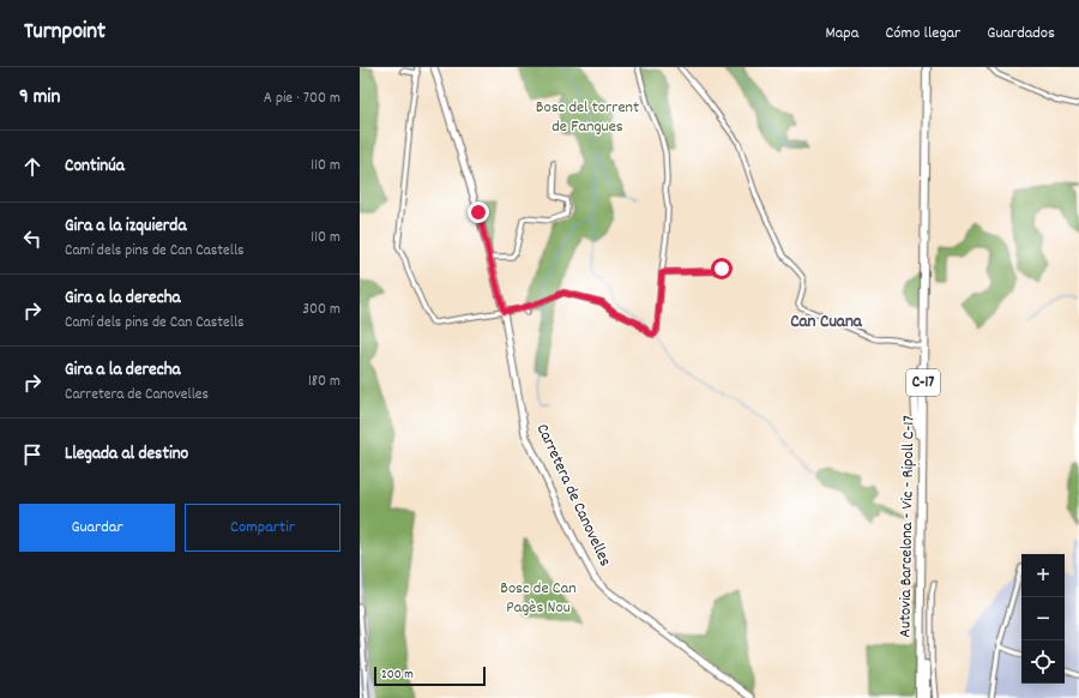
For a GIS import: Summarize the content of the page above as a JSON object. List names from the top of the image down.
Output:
{
  "streets": {
    "highway": ["C-17", "Autovia Barcelona - Vic - Ripoll C-17"],
    "street": ["Carretera de Canovelles"]
  },
  "crossings": [
    ["C-17", "Autovia Barcelona - Vic - Ripoll C-17"]
  ],
  "districts": ["Can Cuana"],
  "parks": ["Bosc del torrent de Fangues", "Bosc de Can Pagès Nou"],
  "scale_bar": "200 m",
  "page": {
    "header": "Turnpoint",
    "nav": ["Mapa", "Cómo llegar", "Guardados"],
    "heading": ["9 min", "A pie · 700 m"],
    "list": [
      ["Continúa", "110 m"],
      ["Gira a la izquierda", "Camí dels pins de Can Castells", "110 m"],
      ["Gira a la derecha", "Camí dels pins de Can Castells", "300 m"],
      ["Gira a la derecha", "Carretera de Canovelles", "180 m"],
      "Llegada al destino"
    ],
    "buttons": ["Guardar", "Compartir"],
    "map_buttons": ["+", "−"],
    "scale": "200 m"
  }
}
